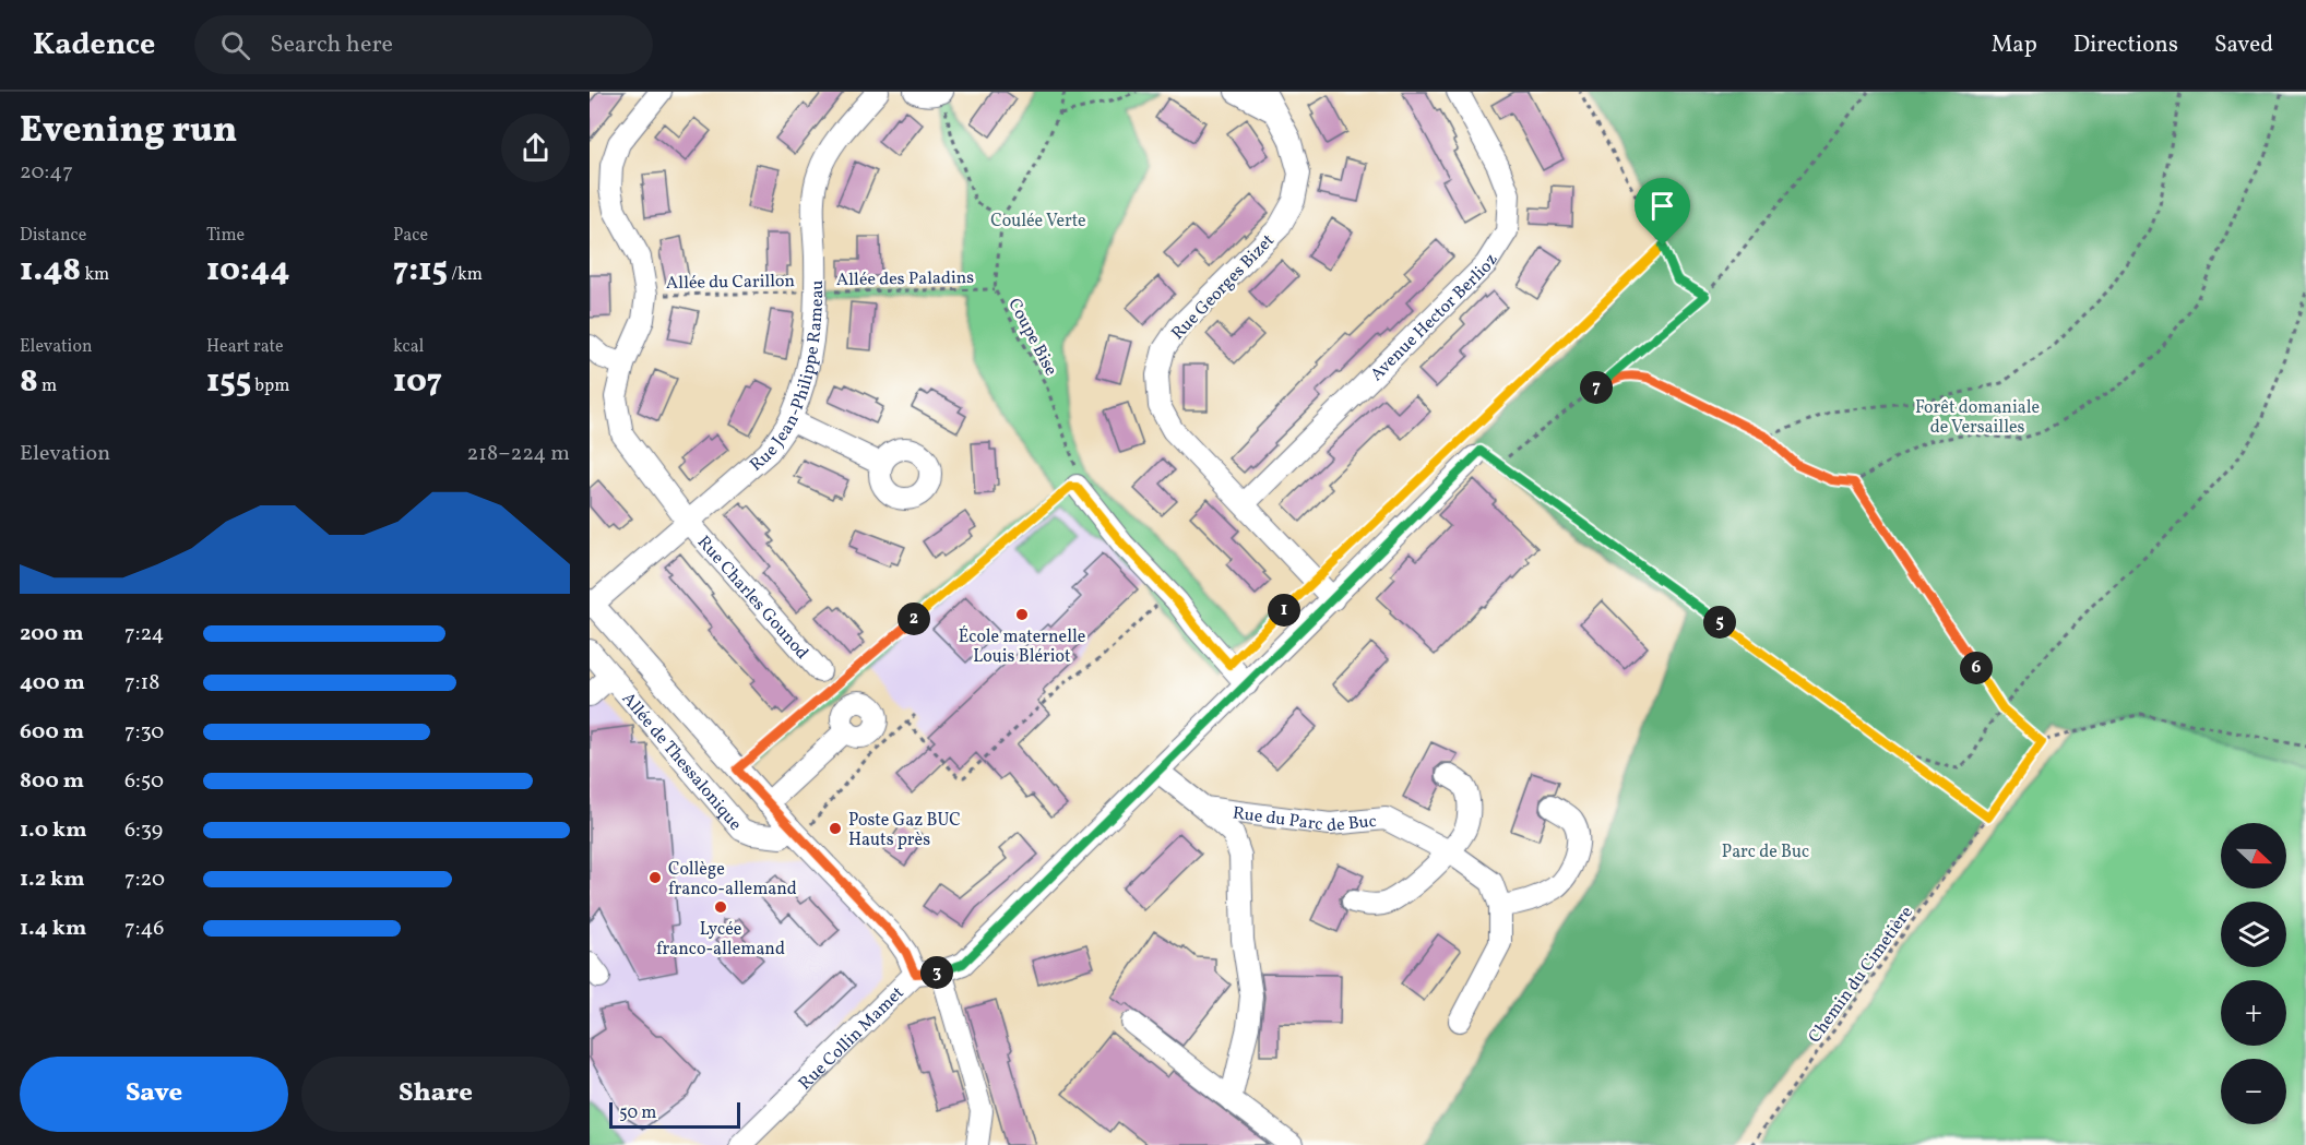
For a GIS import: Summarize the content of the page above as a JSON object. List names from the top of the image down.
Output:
{
  "streets": {
    "street": [
      "Rue Georges Bizet",
      "Avenue Hector Berlioz",
      "Rue Jean-Philippe Rameau",
      "Rue Charles Gounod",
      "Allée de Thessalonique",
      "Rue du Parc de Buc",
      "Rue Collin Mamet"
    ],
    "path": [
      "Allée des Paladins",
      "Allée du Carillon",
      "Coupe Bise",
      "Chemin du Cimetière"
    ]
  },
  "crossings": [
    ["Allée des Paladins", "Allée du Carillon"],
    ["Allée des Paladins", "Coupe Bise"],
    ["Allée des Paladins", "Rue Jean-Philippe Rameau"],
    ["Allée du Carillon", "Rue Jean-Philippe Rameau"],
    ["Allée du Carillon", "Rue Charles Gounod"],
    ["Rue Georges Bizet", "Avenue Hector Berlioz"],
    ["Rue Jean-Philippe Rameau", "Rue Charles Gounod"],
    ["Rue Jean-Philippe Rameau", "Rue Collin Mamet"],
    ["Allée de Thessalonique", "Rue Collin Mamet"]
  ],
  "parks": ["Coulée Verte", "Forêt domaniale de Versailles", "Parc de Buc"],
  "places": [
    "École maternelle Louis Blériot",
    "Poste Gaz BUC Hauts près",
    "Collège franco-allemand",
    "Lycée franco-allemand"
  ],
  "scale_bar": "50 m",
  "north": "right",
  "page": {
    "header": "Kadence",
    "search": "Search here",
    "nav": ["Map", "Directions", "Saved"],
    "heading": ["Evening run", "20:47"],
    "stats": [
      ["Distance", "1.48 km"],
      ["Time", "10:44"],
      ["Pace", "7:15 /km"],
      ["Elevation", "8 m"],
      ["Heart rate", "155 bpm"],
      ["kcal", "107"]
    ],
    "pins": [
      "7",
      "1",
      "2",
      "5",
      "6",
      "3"
    ],
    "chart": ["Elevation", "218–224 m"],
    "list": [
      {
        "name": "200 m",
        "note": "7:24"
      },
      {
        "name": "400 m",
        "note": "7:18"
      },
      {
        "name": "600 m",
        "note": "7:30"
      },
      {
        "name": "800 m",
        "note": "6:50"
      },
      {
        "name": "1.0 km",
        "note": "6:39"
      },
      {
        "name": "1.2 km",
        "note": "7:20"
      },
      {
        "name": "1.4 km",
        "note": "7:46"
      }
    ],
    "map_buttons": ["+", "−"],
    "buttons": ["Save", "Share"],
    "scale": "50 m"
  }
}
